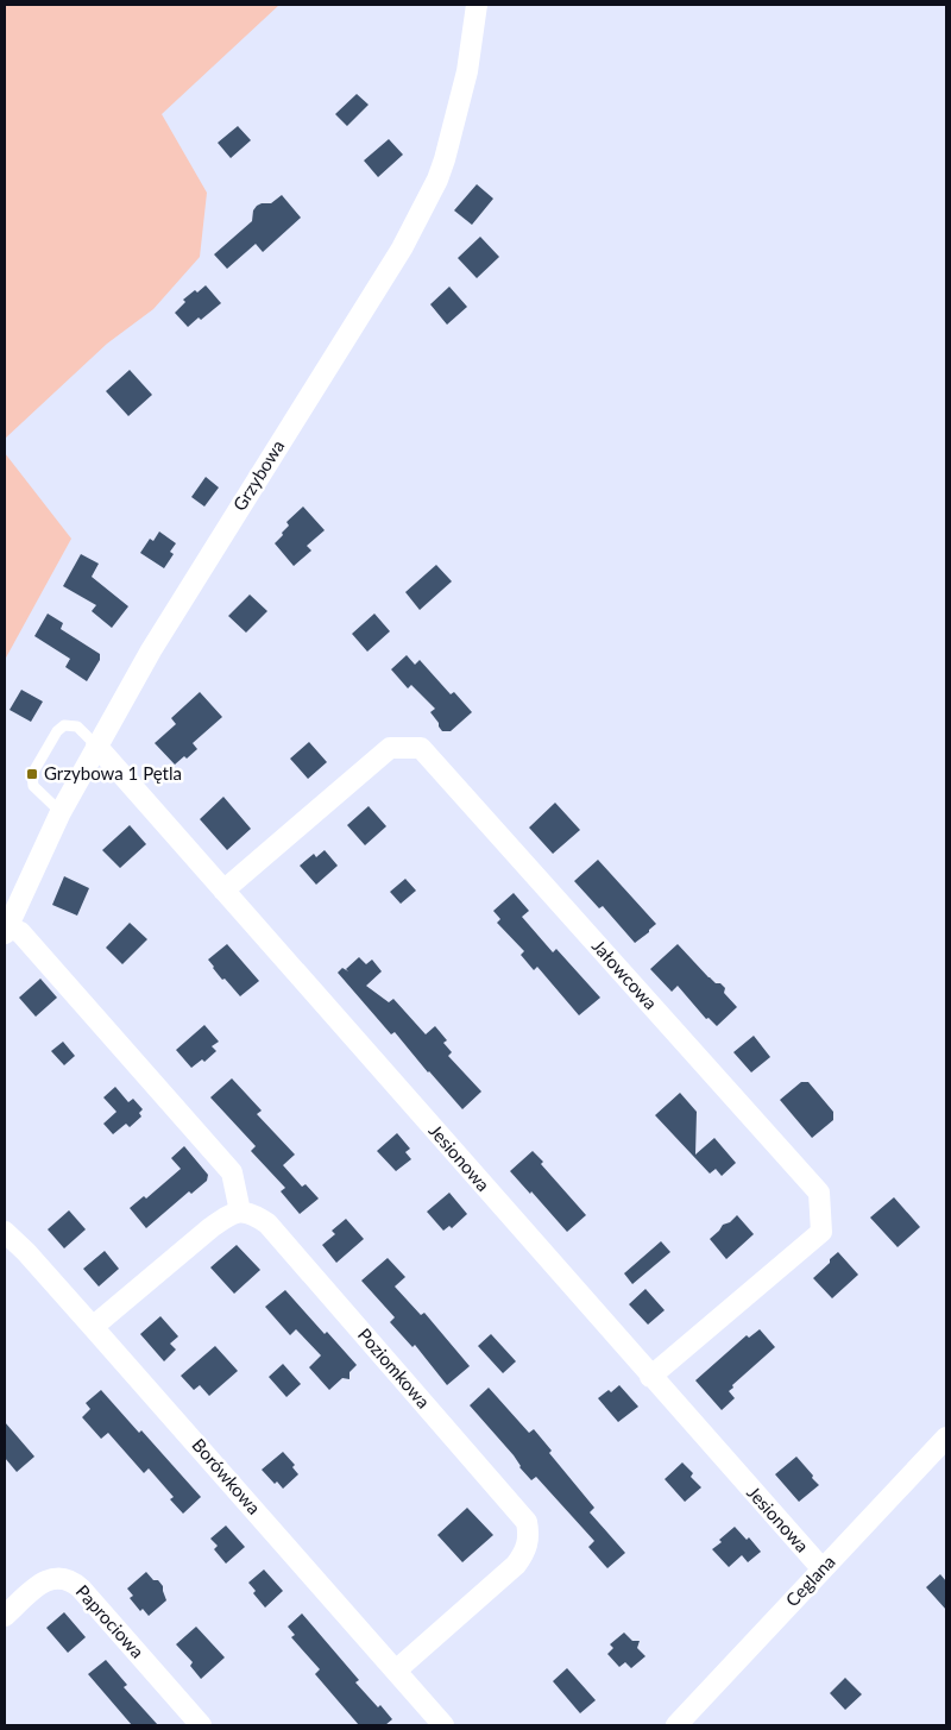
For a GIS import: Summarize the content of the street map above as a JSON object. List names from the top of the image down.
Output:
{
  "streets": {
    "street": [
      "Grzybowa",
      "Jałowcowa",
      "Jesionowa",
      "Poziomkowa",
      "Borówkowa",
      "Ceglana",
      "Paprociowa"
    ]
  },
  "crossings": [
    ["Grzybowa", "Jesionowa"],
    ["Jałowcowa", "Jesionowa"],
    ["Jesionowa", "Ceglana"],
    ["Poziomkowa", "Borówkowa"]
  ],
  "places": {
    "transit": ["Grzybowa 1 Pętla"]
  }
}
